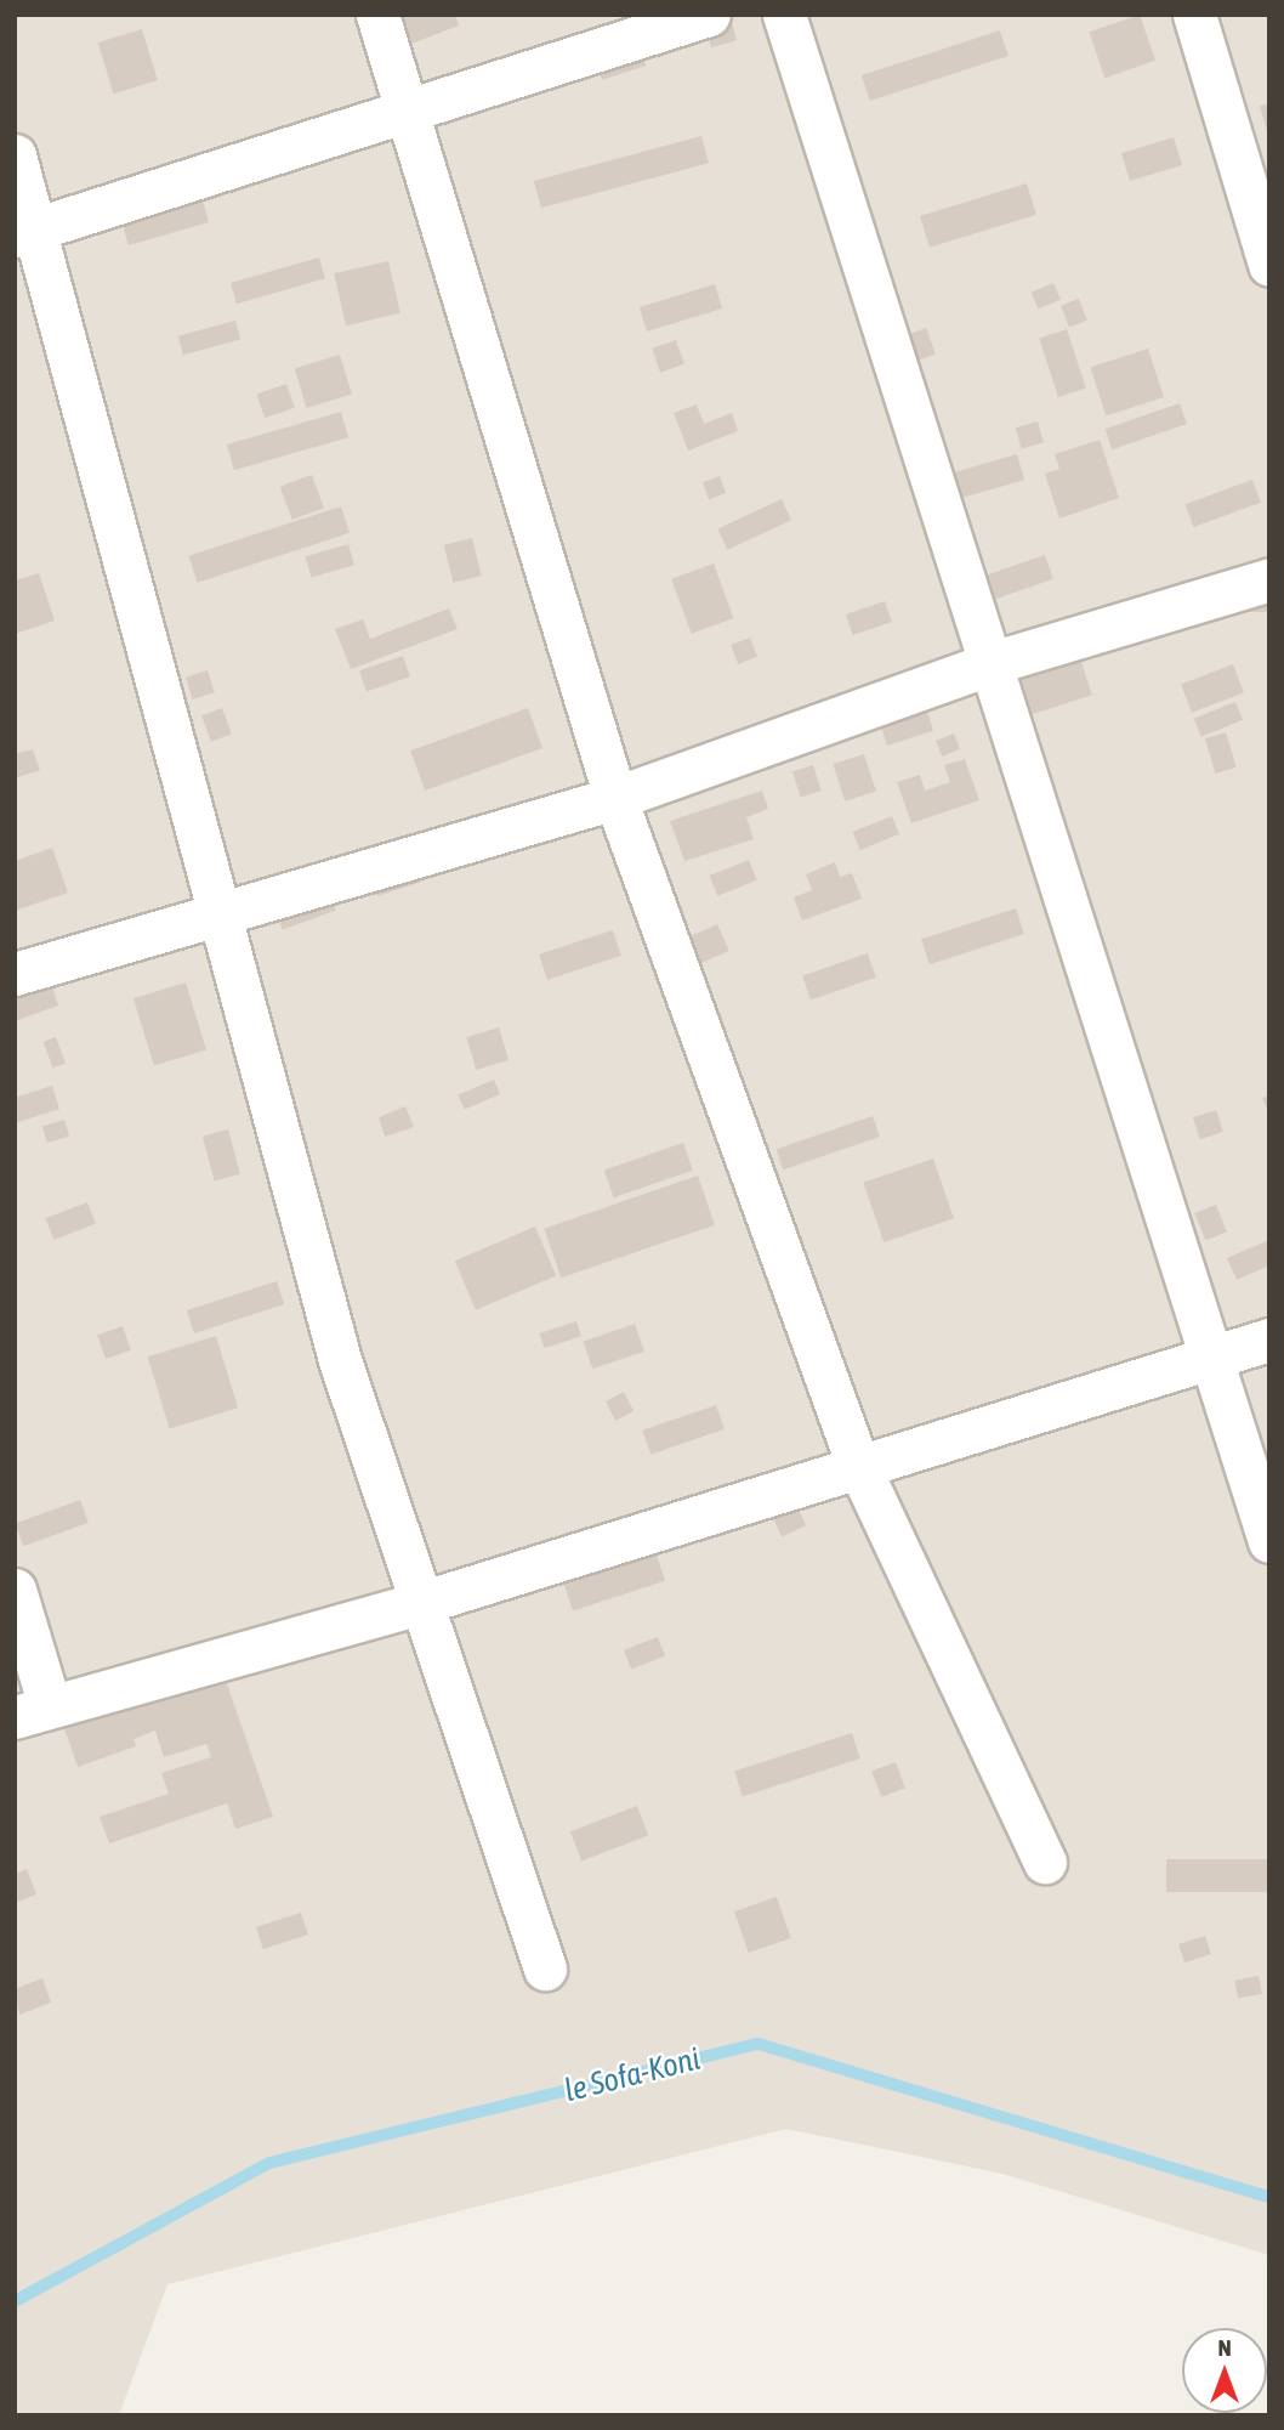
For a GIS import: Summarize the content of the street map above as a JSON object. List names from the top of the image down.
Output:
{
  "water": ["le Sofa-Koni"],
  "north": "top"
}
